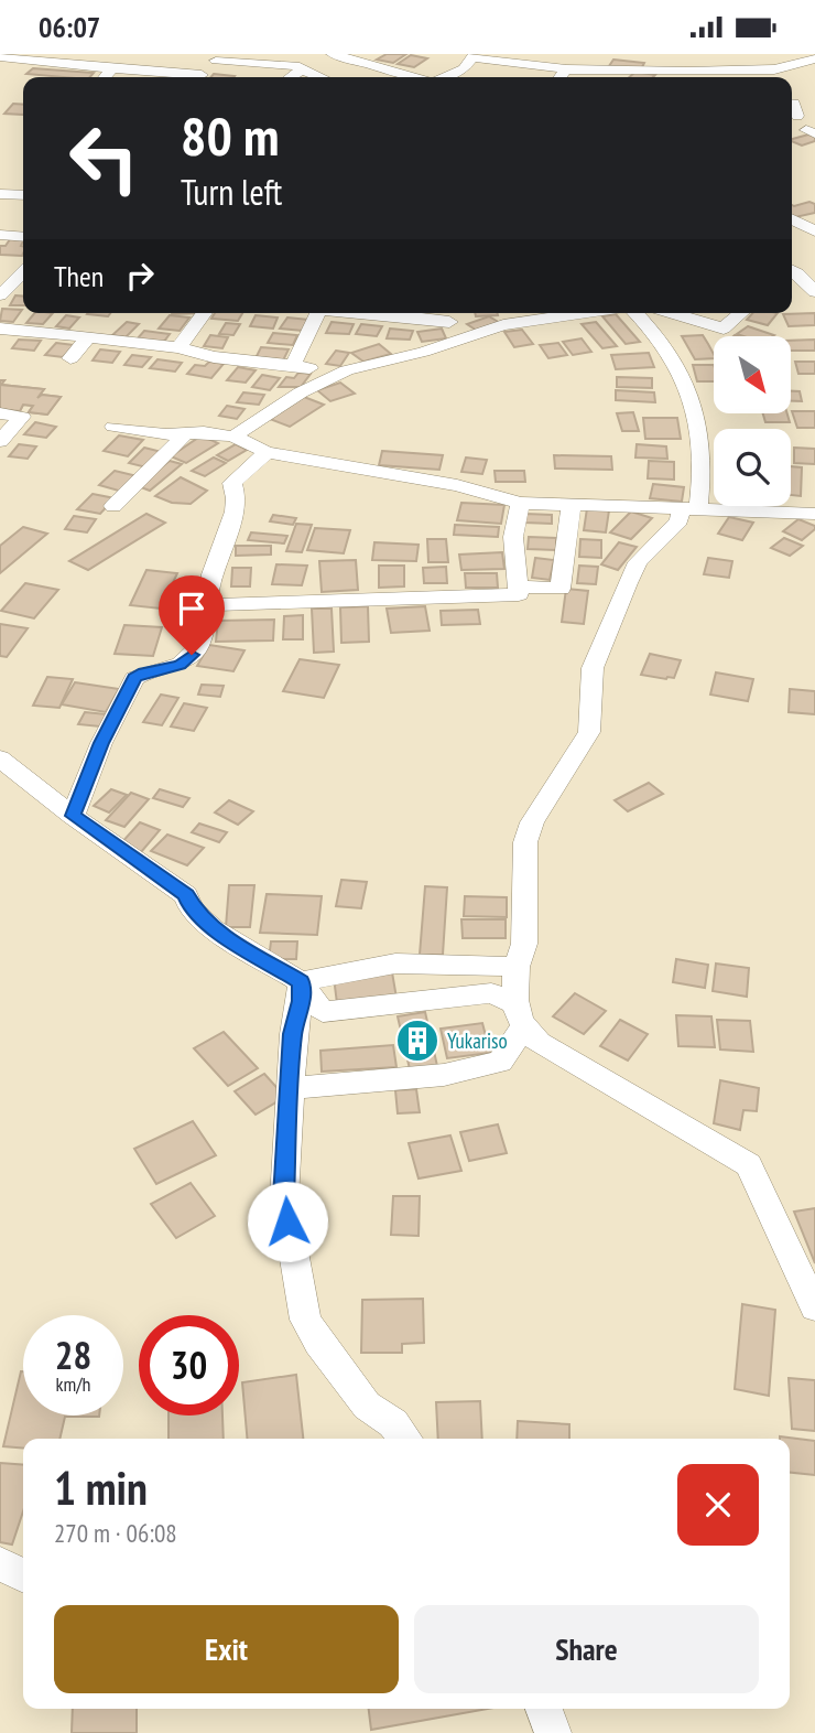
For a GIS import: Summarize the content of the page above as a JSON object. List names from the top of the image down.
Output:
{
  "places": {
    "building": ["Yukariso"]
  },
  "north": "bottom right",
  "page": {
    "status": "06:07",
    "turn": ["80 m", "Turn left"],
    "then": "Then",
    "speed": "28 km/h",
    "limit": "30",
    "heading": ["1 min", "270 m · 06:08"],
    "buttons": ["Exit", "Share"]
  }
}
